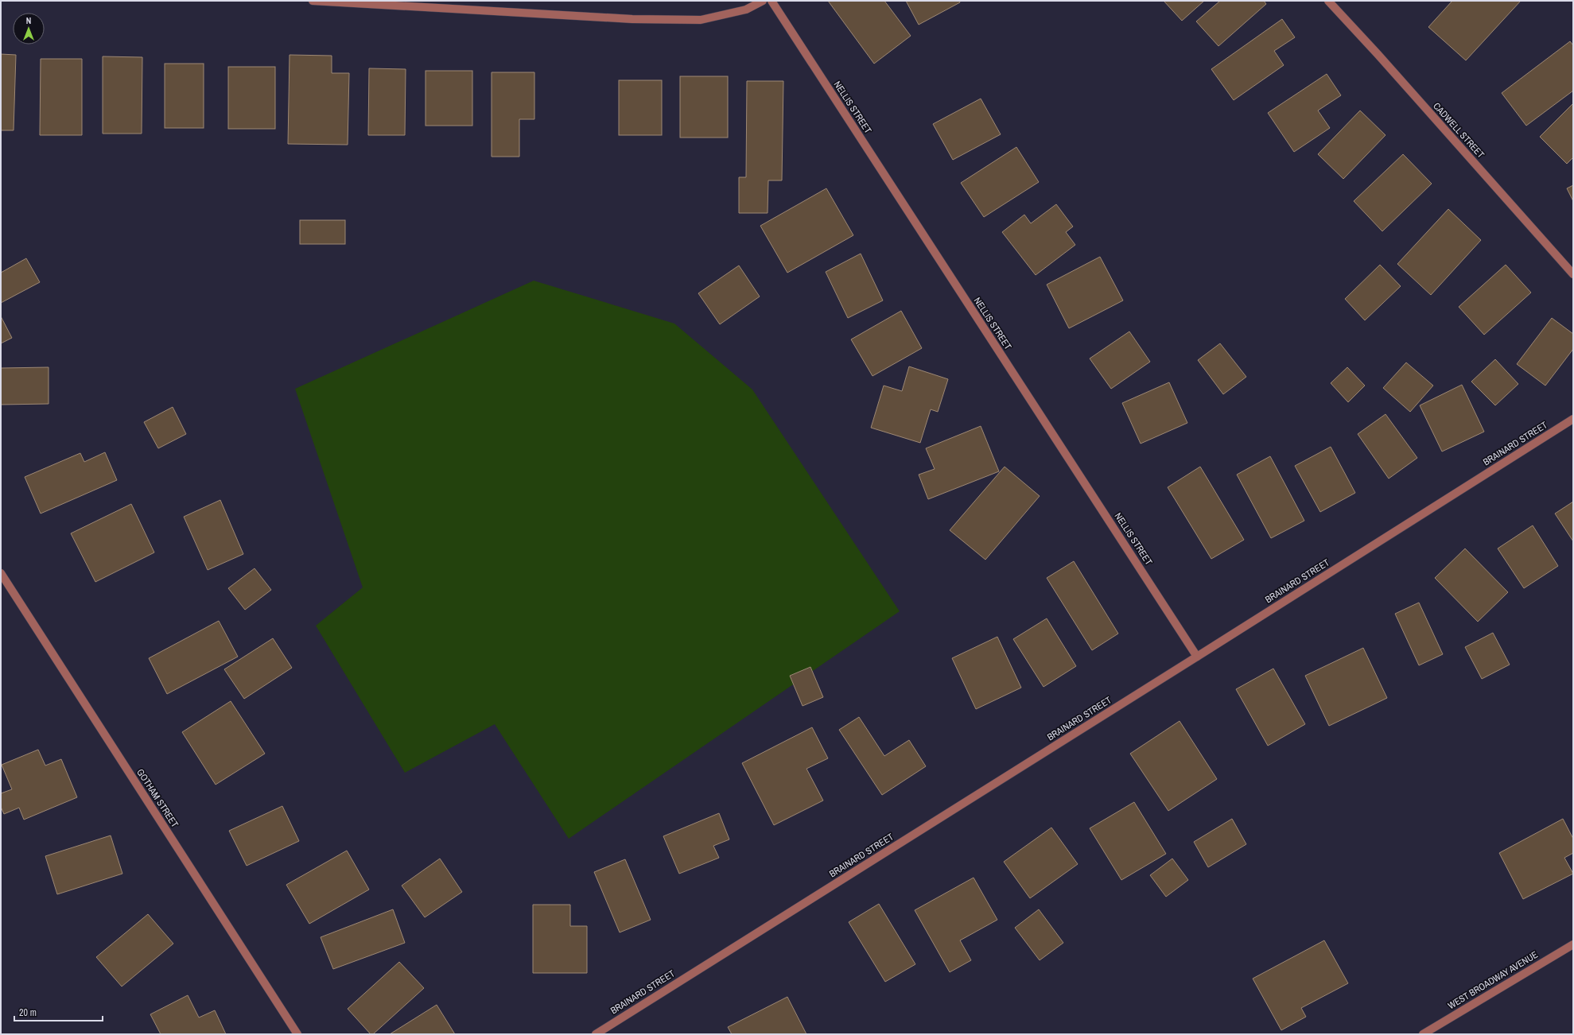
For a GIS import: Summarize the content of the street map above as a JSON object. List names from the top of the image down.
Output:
{
  "streets": {
    "street": [
      "NELLIS STREET",
      "CADWELL STREET",
      "BRAINARD STREET",
      "GOTHAM STREET",
      "WEST BROADWAY AVENUE"
    ]
  },
  "crossings": [
    ["NELLIS STREET", "BRAINARD STREET"]
  ],
  "scale_bar": "20 m",
  "north": "top"
}
